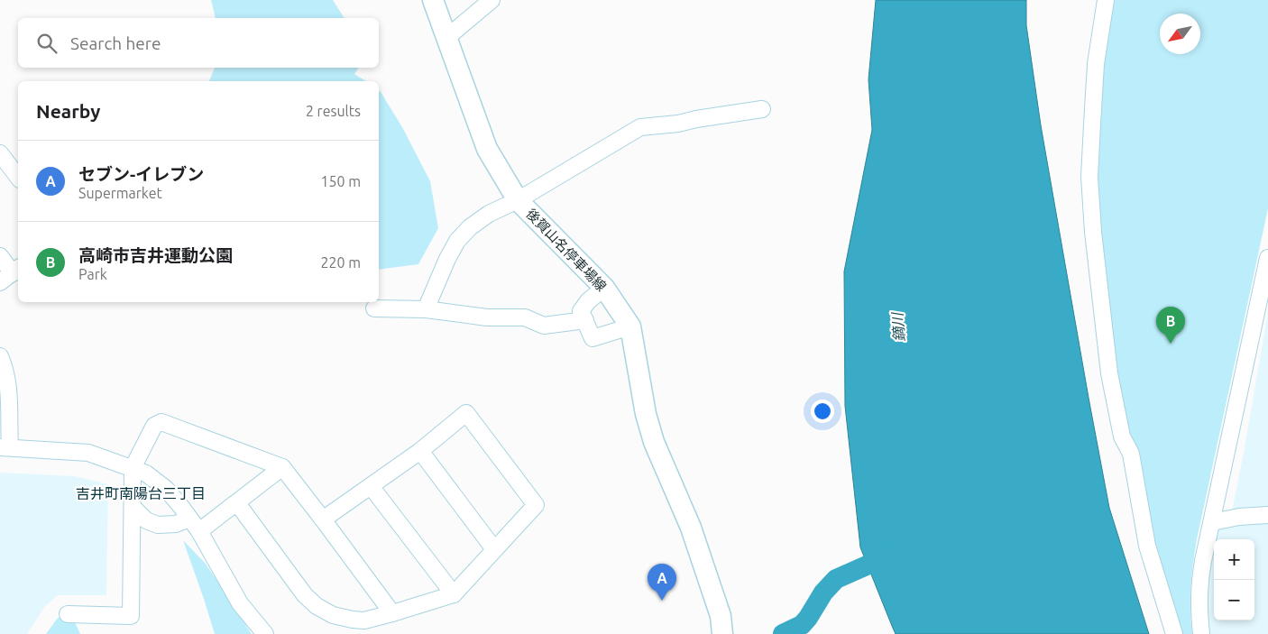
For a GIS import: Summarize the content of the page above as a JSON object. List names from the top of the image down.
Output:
{
  "streets": {
    "main road": ["後賀山名停車場線"]
  },
  "districts": ["吉井町南陽台三丁目"],
  "water": ["鏑川"],
  "north": "bottom left",
  "page": {
    "search": "Search here",
    "heading": ["Nearby", "2 results"],
    "list": [
      {
        "mark": "A",
        "name": "セブン-イレブン",
        "note": "Supermarket",
        "value": "150 m"
      },
      {
        "mark": "B",
        "name": "高崎市吉井運動公園",
        "note": "Park",
        "value": "220 m"
      }
    ],
    "pins": ["B", "A"],
    "map_buttons": ["+", "−"]
  }
}
